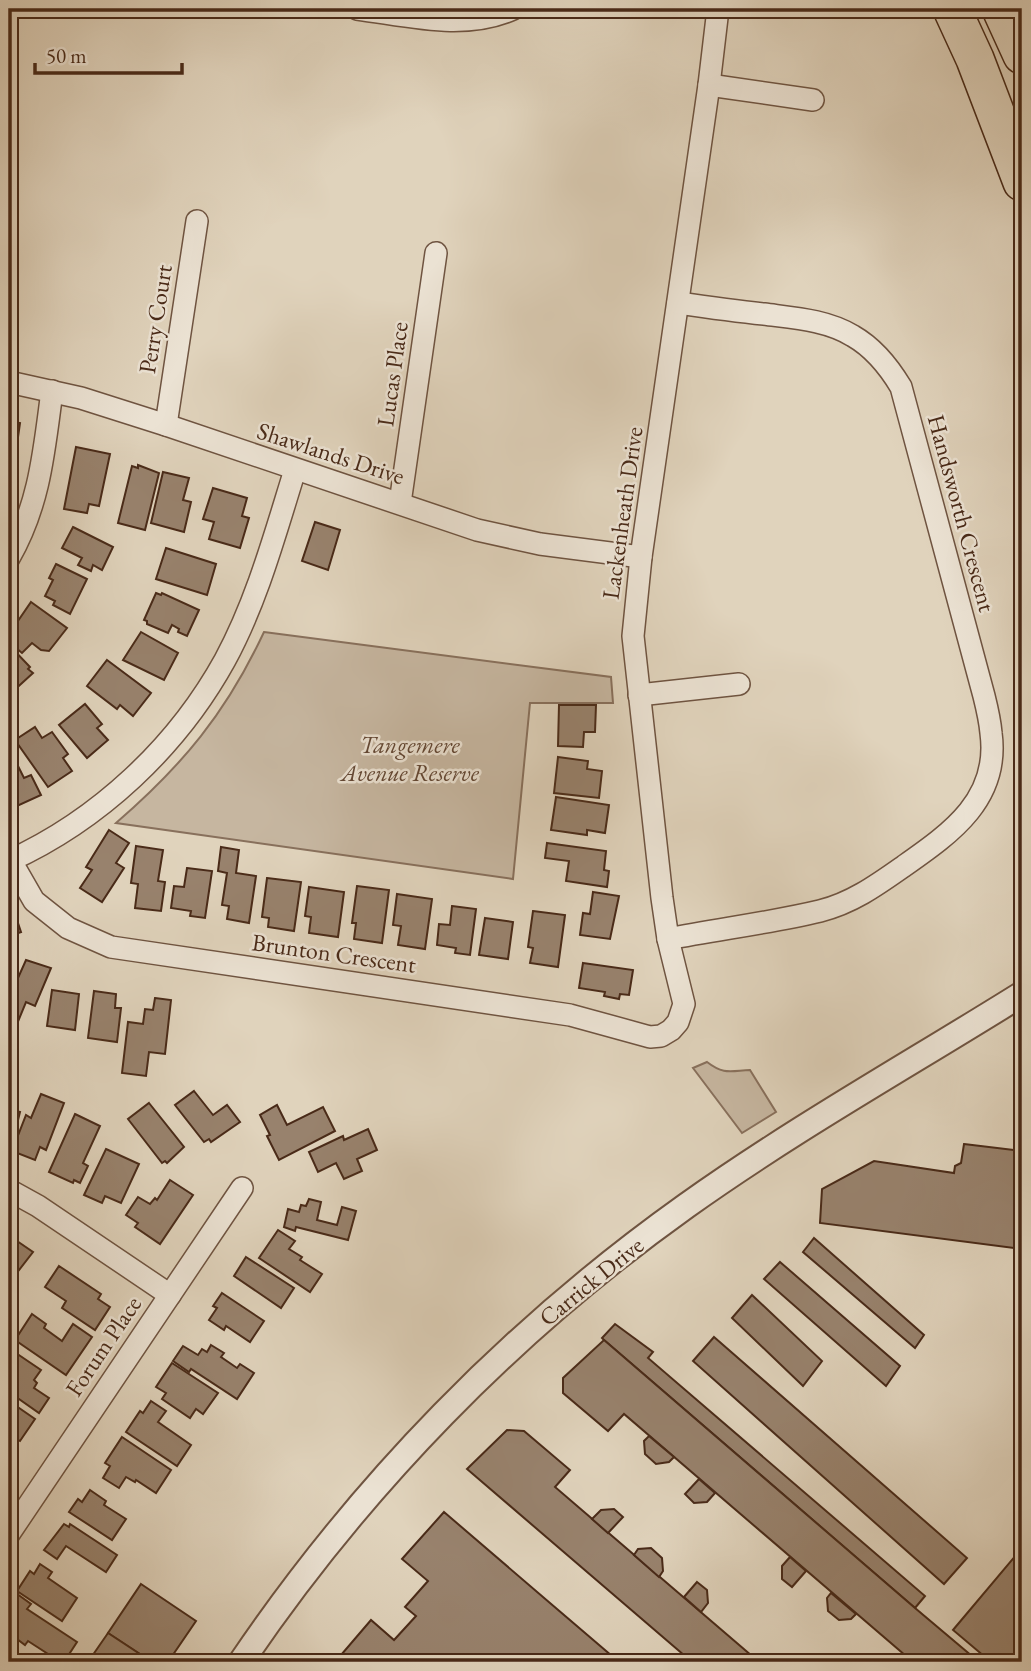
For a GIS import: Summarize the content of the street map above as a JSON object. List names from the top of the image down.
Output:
{
  "streets": {
    "street": [
      "Perry Court",
      "Lucas Place",
      "Shawlands Drive",
      "Lackenheath Drive",
      "Handsworth Crescent",
      "Brunton Crescent",
      "Carrick Drive",
      "Forum Place"
    ]
  },
  "crossings": [
    ["Perry Court", "Shawlands Drive"],
    ["Lucas Place", "Shawlands Drive"],
    ["Shawlands Drive", "Lackenheath Drive"],
    ["Lackenheath Drive", "Handsworth Crescent"],
    ["Lackenheath Drive", "Brunton Crescent"]
  ],
  "parks": ["Tangemere Avenue Reserve"],
  "scale_bar": "50 m"
}
